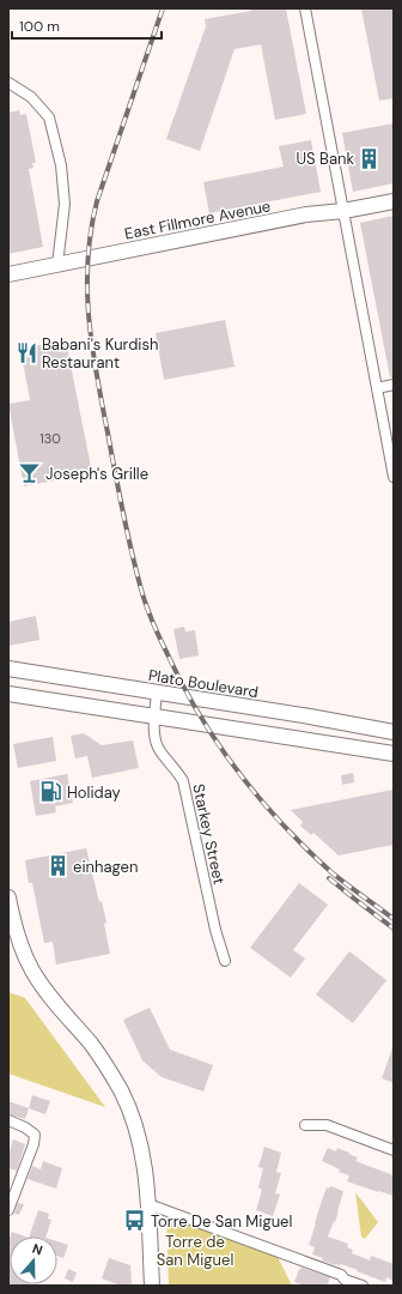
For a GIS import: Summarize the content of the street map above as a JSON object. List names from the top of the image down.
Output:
{
  "streets": {
    "main road": ["East Fillmore Avenue", "Plato Boulevard"],
    "street": ["Starkey Street"]
  },
  "crossings": [
    ["Plato Boulevard", "Starkey Street"]
  ],
  "parks": ["Torre de San Miguel"],
  "places": {
    "building": ["US Bank", "einhagen"],
    "restaurant": ["Babani's Kurdish Restaurant"],
    "bar": ["Joseph's Grille"],
    "fuel station": ["Holiday"],
    "bus stop": ["Torre De San Miguel"]
  },
  "house_numbers": ["130"],
  "scale_bar": "100 m",
  "north": "top"
}
